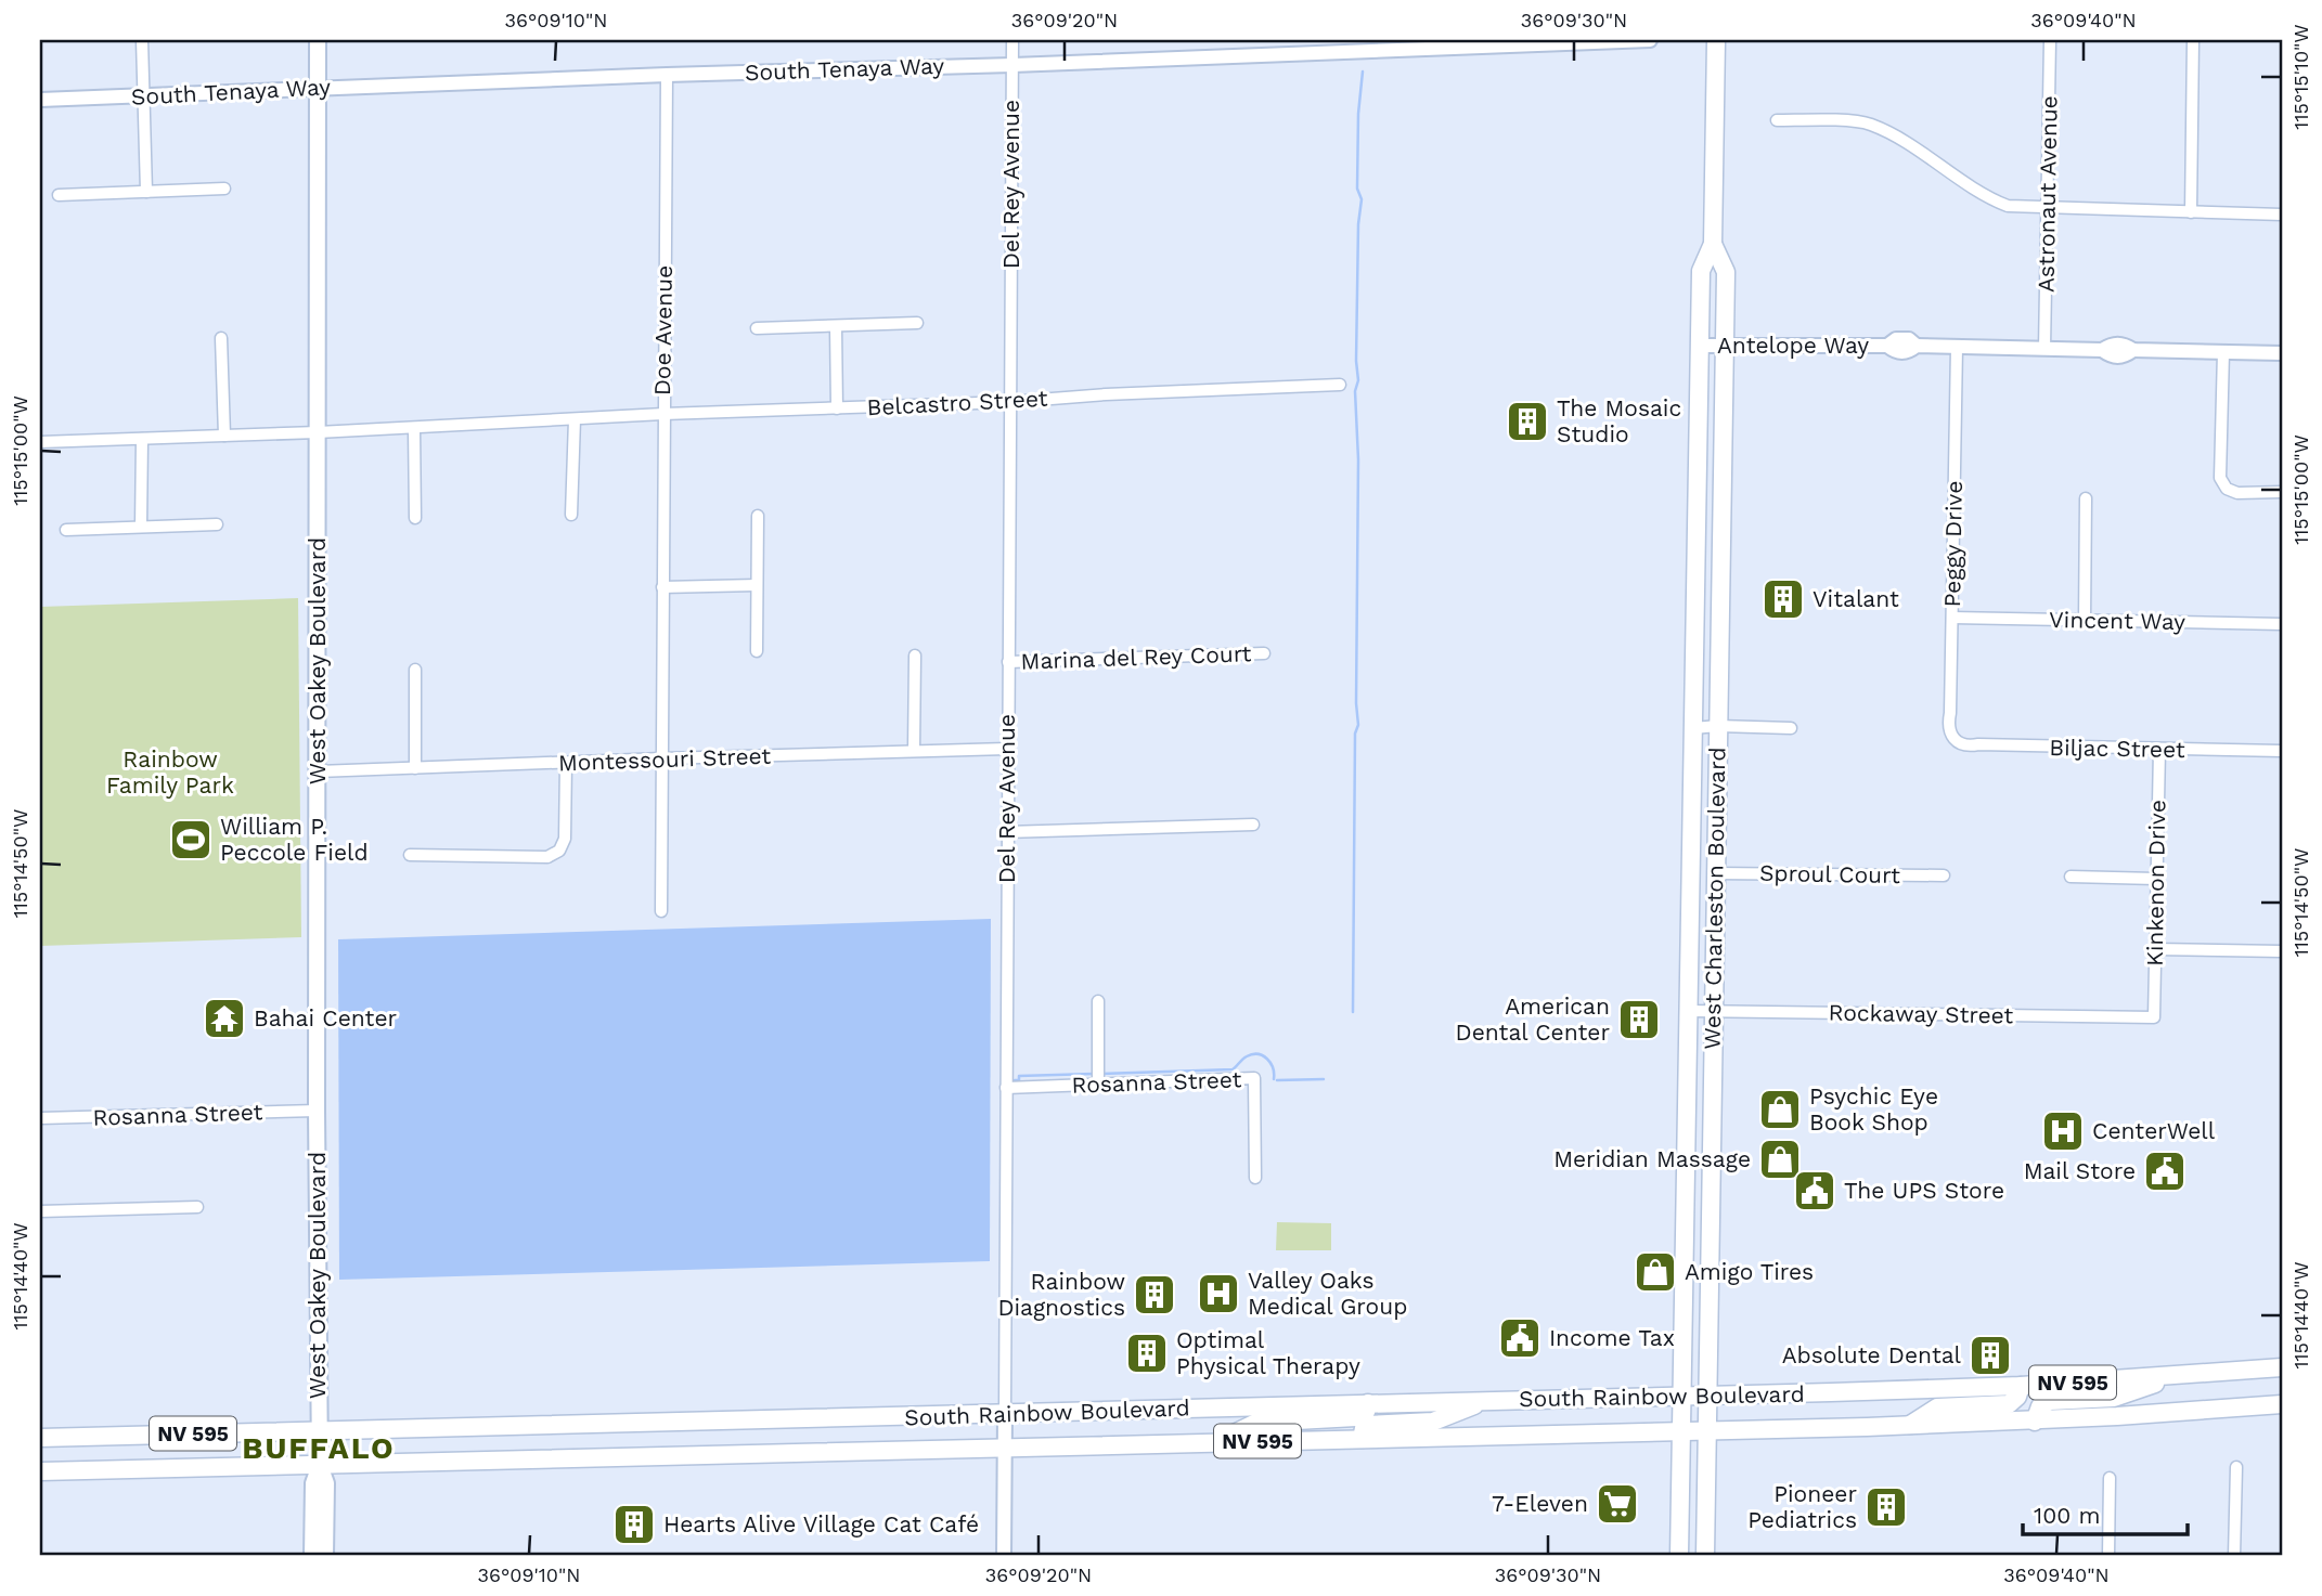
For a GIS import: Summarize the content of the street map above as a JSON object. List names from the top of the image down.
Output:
{
  "streets": {
    "main road": [
      "West Oakey Boulevard",
      "West Charleston Boulevard",
      "NV 595",
      "South Rainbow Boulevard"
    ],
    "street": [
      "South Tenaya Way",
      "Del Rey Avenue",
      "Astronaut Avenue",
      "Doe Avenue",
      "Antelope Way",
      "Belcastro Street",
      "Peggy Drive",
      "Vincent Way",
      "Marina del Rey Court",
      "Biljac Street",
      "Montessouri Street",
      "Sproul Court",
      "Kinkenon Drive",
      "Rockaway Street",
      "Rosanna Street"
    ]
  },
  "crossings": [
    ["South Tenaya Way", "Del Rey Avenue"],
    ["South Tenaya Way", "Doe Avenue"],
    ["South Tenaya Way", "West Oakey Boulevard"],
    ["Del Rey Avenue", "Belcastro Street"],
    ["Del Rey Avenue", "Marina del Rey Court"],
    ["Del Rey Avenue", "Montessouri Street"],
    ["Del Rey Avenue", "Rosanna Street"],
    ["Del Rey Avenue", "South Rainbow Boulevard"],
    ["Astronaut Avenue", "Antelope Way"],
    ["Doe Avenue", "Belcastro Street"],
    ["Doe Avenue", "Montessouri Street"],
    ["Antelope Way", "Peggy Drive"],
    ["Antelope Way", "West Charleston Boulevard"],
    ["Belcastro Street", "West Oakey Boulevard"],
    ["Peggy Drive", "Vincent Way"],
    ["Peggy Drive", "Biljac Street"],
    ["West Oakey Boulevard", "Montessouri Street"],
    ["West Oakey Boulevard", "Rosanna Street"],
    ["West Oakey Boulevard", "South Rainbow Boulevard"],
    ["Biljac Street", "Kinkenon Drive"],
    ["Sproul Court", "West Charleston Boulevard"],
    ["Kinkenon Drive", "Rockaway Street"],
    ["West Charleston Boulevard", "Rockaway Street"],
    ["West Charleston Boulevard", "South Rainbow Boulevard"]
  ],
  "districts": ["BUFFALO"],
  "parks": ["Rainbow Family Park"],
  "places": {
    "building": [
      "The Mosaic Studio",
      "Vitalant",
      "American Dental Center",
      "Rainbow Diagnostics",
      "Optimal Physical Therapy",
      "Absolute Dental",
      "Pioneer Pediatrics",
      "Hearts Alive Village Cat Café"
    ],
    "sports": ["William P. Peccole Field"],
    "temple": ["Bahai Center"],
    "shop": ["Psychic Eye Book Shop", "Meridian Massage", "Amigo Tires"],
    "hospital": ["CenterWell", "Valley Oaks Medical Group"],
    "public building": ["Mail Store", "The UPS Store", "Income Tax"],
    "supermarket": ["7-Eleven"]
  },
  "scale_bar": "100 m",
  "coordinates": [
    "36°09'10\"N",
    "36°09'20\"N",
    "36°09'30\"N",
    "36°09'40\"N",
    "115°15'10\"W",
    "115°15'00\"W",
    "115°14'50\"W",
    "115°14'40\"W"
  ]
}
